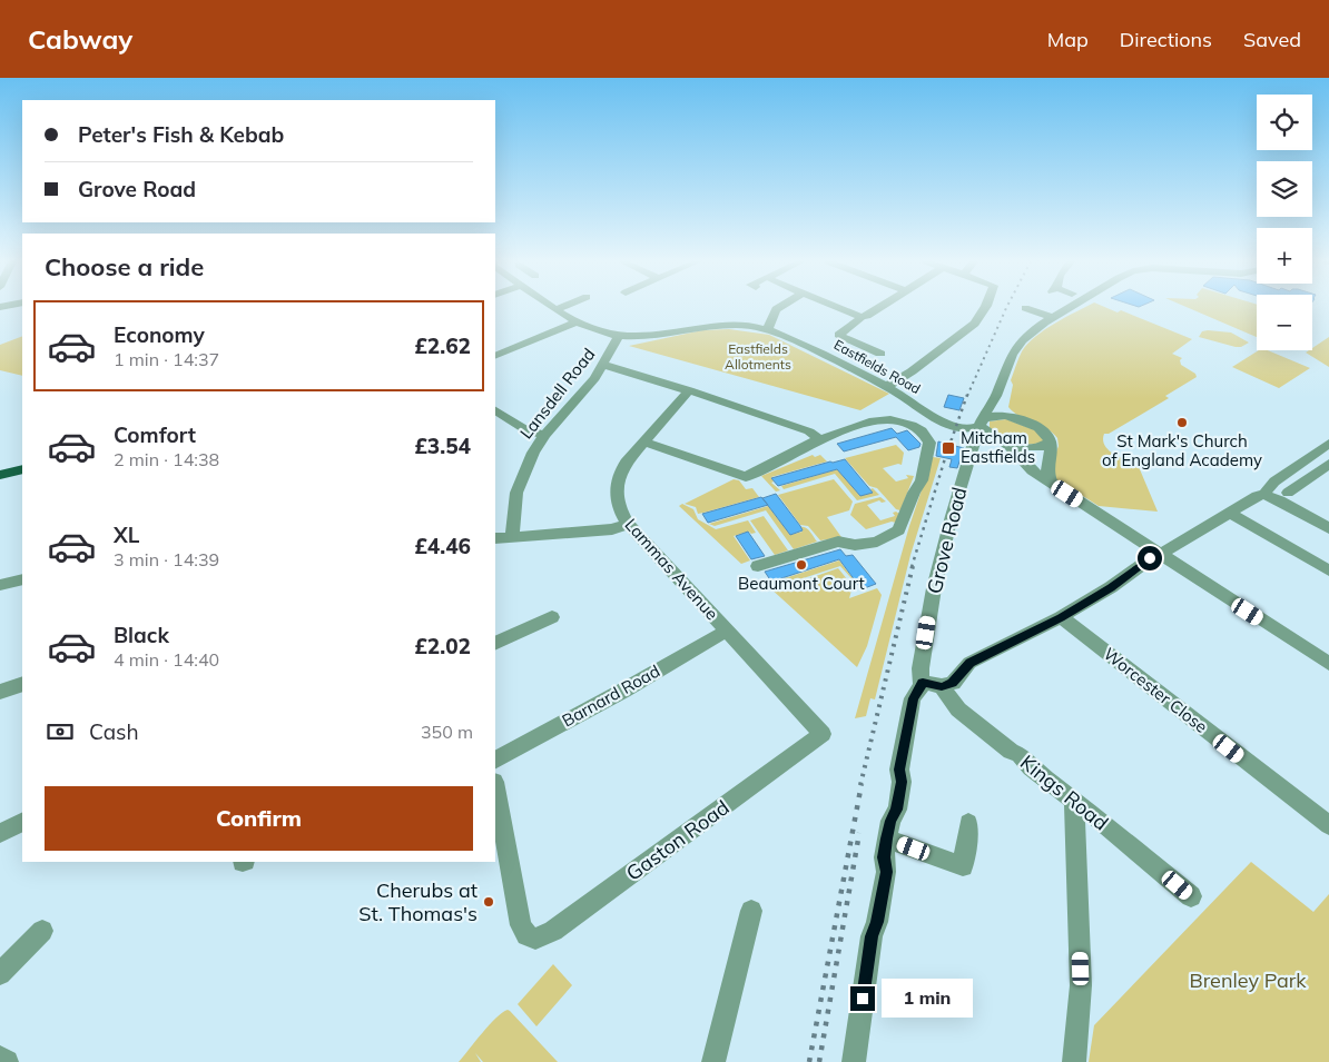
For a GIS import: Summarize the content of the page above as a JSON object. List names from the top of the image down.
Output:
{
  "streets": {
    "street": [
      "Eastfields Road",
      "Lansdell Road",
      "Grove Road",
      "Lammas Avenue",
      "Worcester Close",
      "Barnard Road",
      "Kings Road",
      "Gaston Road"
    ]
  },
  "crossings": [
    ["Eastfields Road", "Lansdell Road"],
    ["Eastfields Road", "Grove Road"],
    ["Grove Road", "Kings Road"],
    ["Lammas Avenue", "Barnard Road"],
    ["Lammas Avenue", "Gaston Road"]
  ],
  "parks": ["Eastfields Allotments", "Brenley Park"],
  "places": {
    "other": ["St Mark's Church of England Academy", "Beaumont Court", "Cherubs at St. Thomas's"],
    "transit": ["Mitcham Eastfields"]
  },
  "page": {
    "header": "Cabway",
    "nav": ["Map", "Directions", "Saved"],
    "map_buttons": ["+", "−"],
    "banner": ["Peter's Fish & Kebab", "Grove Road"],
    "heading": "Choose a ride",
    "list": [
      {
        "name": "Economy",
        "note": "1 min · 14:37",
        "value": "£2.62"
      },
      {
        "name": "Comfort",
        "note": "2 min · 14:38",
        "value": "£3.54"
      },
      {
        "name": "XL",
        "note": "3 min · 14:39",
        "value": "£4.46"
      },
      {
        "name": "Black",
        "note": "4 min · 14:40",
        "value": "£2.02"
      }
    ],
    "pay": ["Cash", "350 m"],
    "buttons": "Confirm",
    "bubble": "1 min"
  }
}
